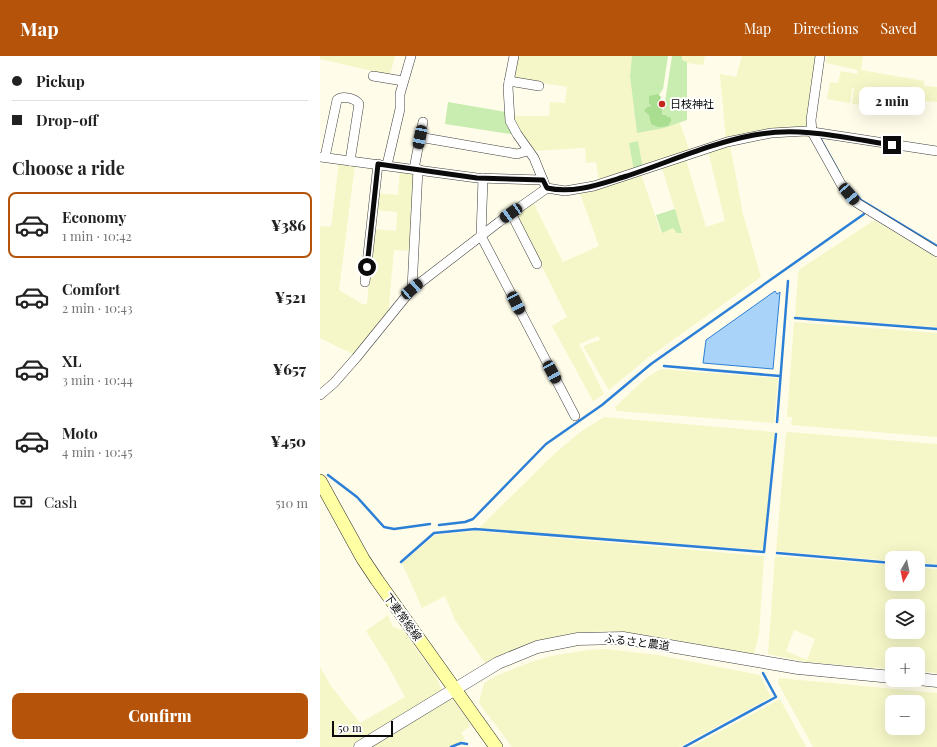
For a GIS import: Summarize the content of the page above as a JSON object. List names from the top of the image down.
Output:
{
  "streets": {
    "main road": ["下妻常総線"],
    "street": ["ふるさと農道"]
  },
  "crossings": [
    ["下妻常総線", "ふるさと農道"]
  ],
  "places": ["日枝神社"],
  "scale_bar": "50 m",
  "north": "bottom",
  "page": {
    "header": "Map",
    "nav": ["Map", "Directions", "Saved"],
    "banner": ["Pickup", "Drop-off"],
    "bubble": "2 min",
    "heading": "Choose a ride",
    "list": [
      {
        "name": "Economy",
        "note": "1 min · 10:42",
        "value": "¥386"
      },
      {
        "name": "Comfort",
        "note": "2 min · 10:43",
        "value": "¥521"
      },
      {
        "name": "XL",
        "note": "3 min · 10:44",
        "value": "¥657"
      },
      {
        "name": "Moto",
        "note": "4 min · 10:45",
        "value": "¥450"
      }
    ],
    "pay": ["Cash", "510 m"],
    "map_buttons": ["+", "−"],
    "buttons": "Confirm",
    "scale": "50 m"
  }
}
